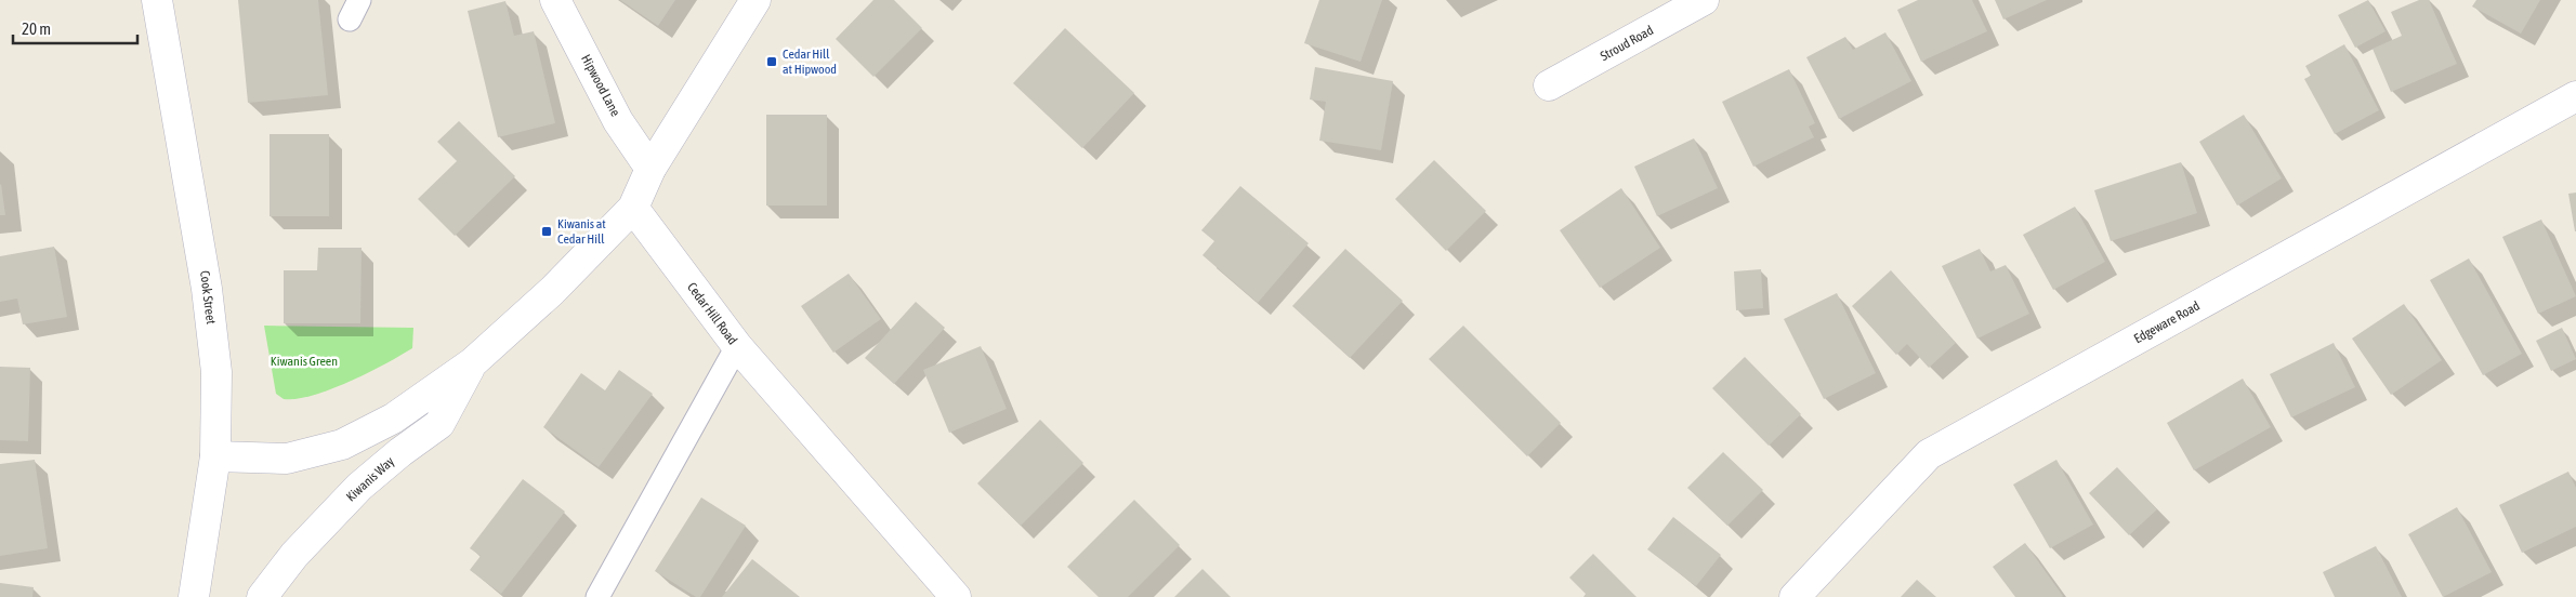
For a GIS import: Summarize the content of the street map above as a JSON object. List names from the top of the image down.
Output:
{
  "streets": {
    "street": [
      "Stroud Road",
      "Hipwood Lane",
      "Cook Street",
      "Cedar Hill Road",
      "Edgeware Road",
      "Kiwanis Way"
    ]
  },
  "crossings": [
    ["Cook Street", "Kiwanis Way"],
    ["Cedar Hill Road", "Kiwanis Way"]
  ],
  "parks": ["Kiwanis Green"],
  "places": {
    "transit": ["Cedar Hill at Hipwood", "Kiwanis at Cedar Hill"]
  },
  "scale_bar": "20 m"
}
